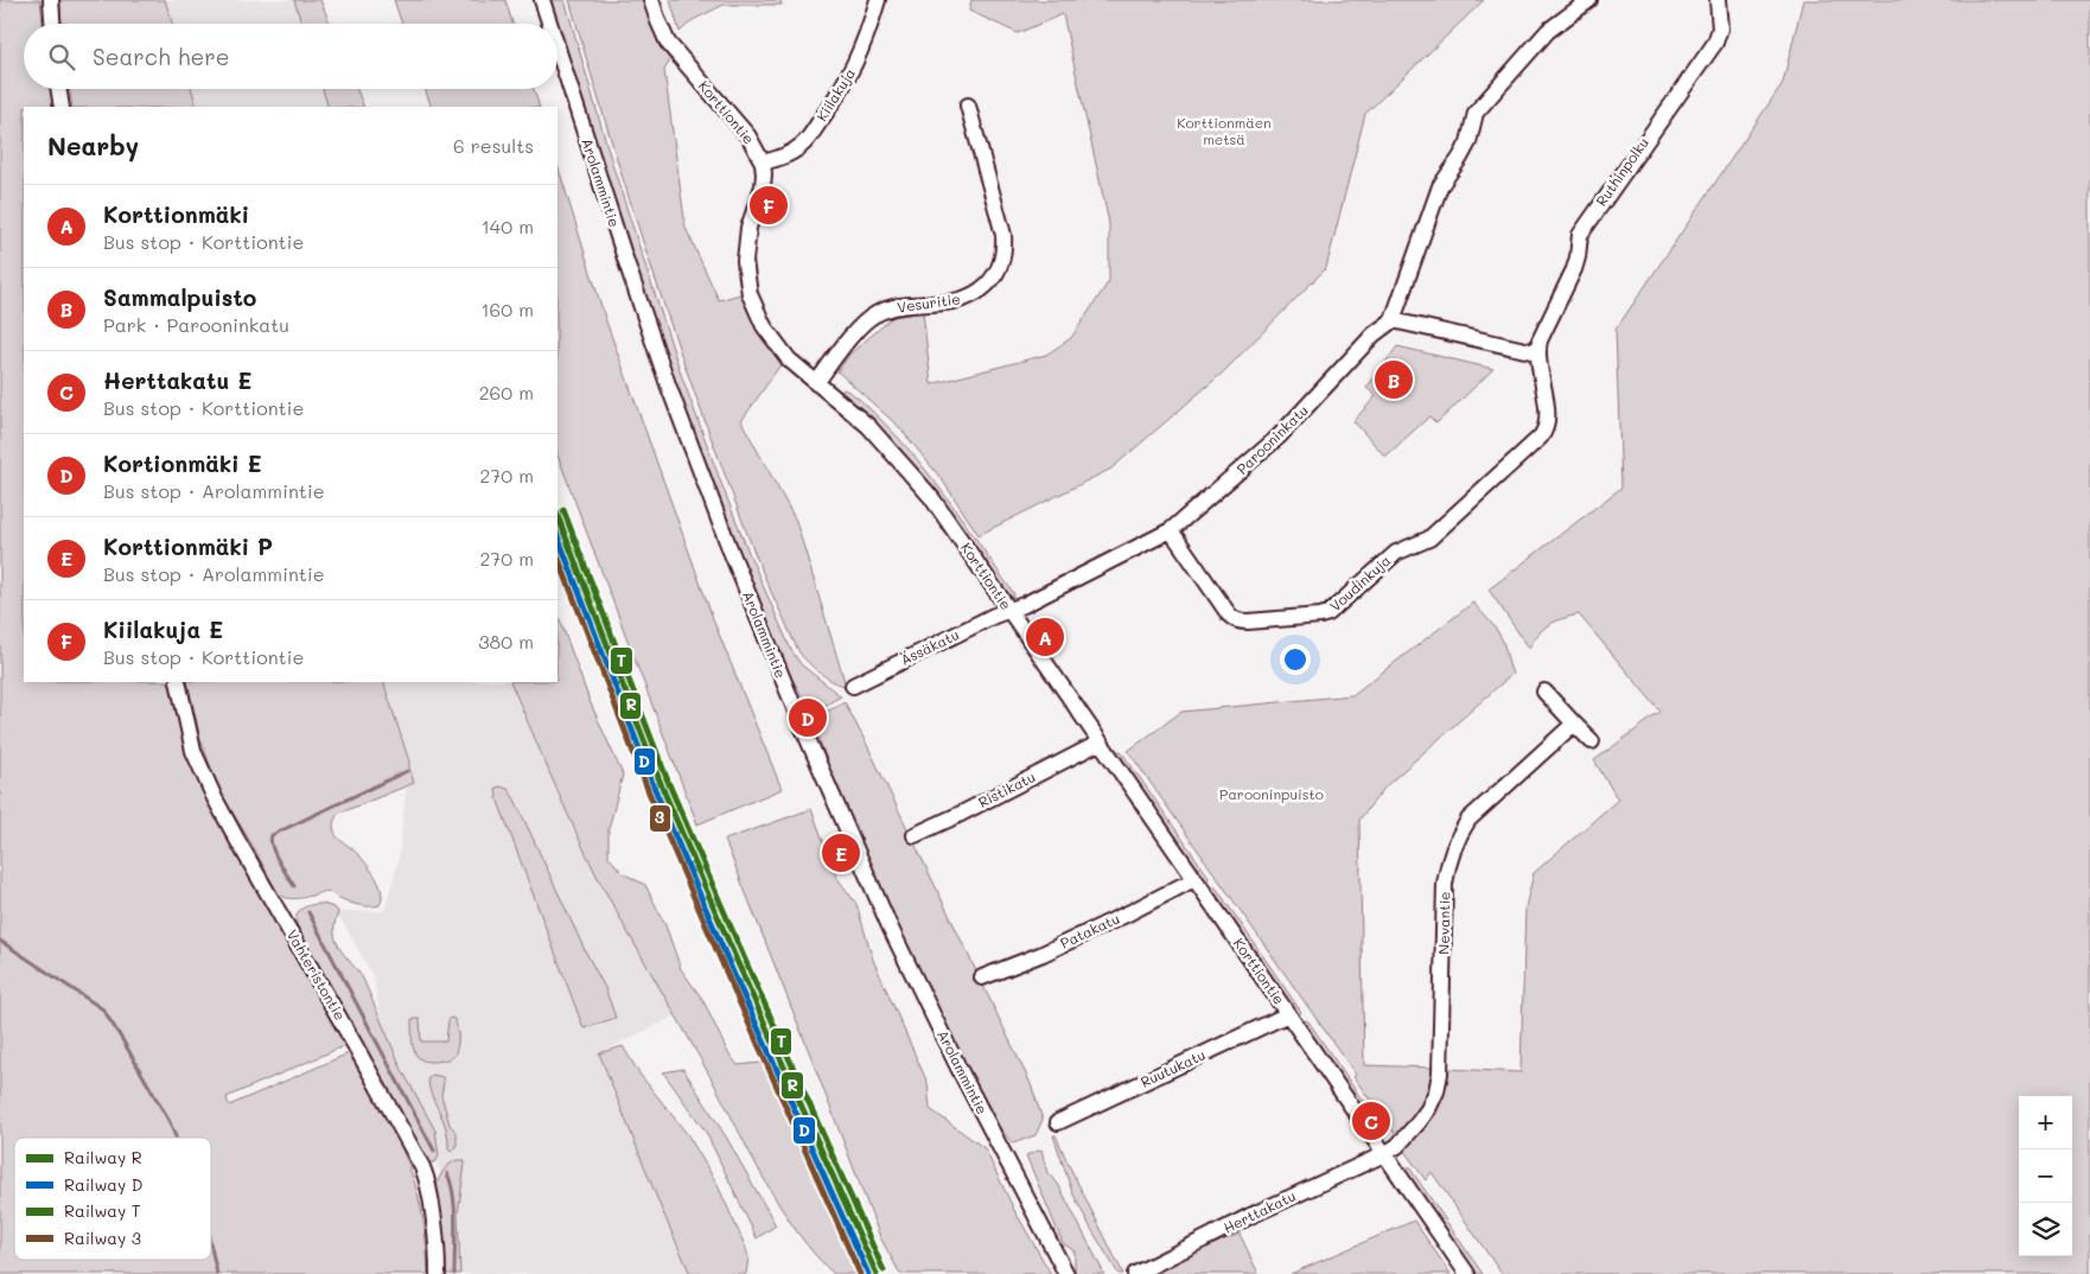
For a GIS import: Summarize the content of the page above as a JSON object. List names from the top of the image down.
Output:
{
  "streets": {
    "street": [
      "Kiilakuja",
      "Korttiontie",
      "Ruthinpolku",
      "Arolammintie",
      "Vesuritie",
      "Parooninkatu",
      "Voudinkuja",
      "Ässäkatu",
      "Ristikatu",
      "Nevantie",
      "Patakatu",
      "Vahteristontie",
      "Ruutukatu",
      "Herttakatu"
    ]
  },
  "crossings": [
    ["Kiilakuja", "Korttiontie"],
    ["Korttiontie", "Vesuritie"],
    ["Korttiontie", "Parooninkatu"],
    ["Korttiontie", "Ässäkatu"],
    ["Korttiontie", "Ristikatu"],
    ["Korttiontie", "Nevantie"],
    ["Korttiontie", "Patakatu"],
    ["Korttiontie", "Ruutukatu"],
    ["Korttiontie", "Herttakatu"],
    ["Ruthinpolku", "Voudinkuja"],
    ["Parooninkatu", "Voudinkuja"],
    ["Parooninkatu", "Ässäkatu"],
    ["Nevantie", "Herttakatu"]
  ],
  "parks": ["Korttionmäen metsä", "Parooninpuisto"],
  "lines": [
    "rail line T",
    "rail line R",
    "rail line D",
    "rail line 3"
  ],
  "legend": [
    "Railway R",
    "Railway D",
    "Railway T",
    "Railway 3"
  ],
  "page": {
    "search": "Search here",
    "heading": ["Nearby", "6 results"],
    "pins": [
      "F",
      "B",
      "A",
      "D",
      "E",
      "C"
    ],
    "list": [
      {
        "mark": "A",
        "name": "Korttionmäki",
        "note": "Bus stop · Korttiontie",
        "value": "140 m"
      },
      {
        "mark": "B",
        "name": "Sammalpuisto",
        "note": "Park · Parooninkatu",
        "value": "160 m"
      },
      {
        "mark": "C",
        "name": "Herttakatu E",
        "note": "Bus stop · Korttiontie",
        "value": "260 m"
      },
      {
        "mark": "D",
        "name": "Kortionmäki E",
        "note": "Bus stop · Arolammintie",
        "value": "270 m"
      },
      {
        "mark": "E",
        "name": "Korttionmäki P",
        "note": "Bus stop · Arolammintie",
        "value": "270 m"
      },
      {
        "mark": "F",
        "name": "Kiilakuja E",
        "note": "Bus stop · Korttiontie",
        "value": "380 m"
      }
    ],
    "map_buttons": ["+", "−"]
  }
}
